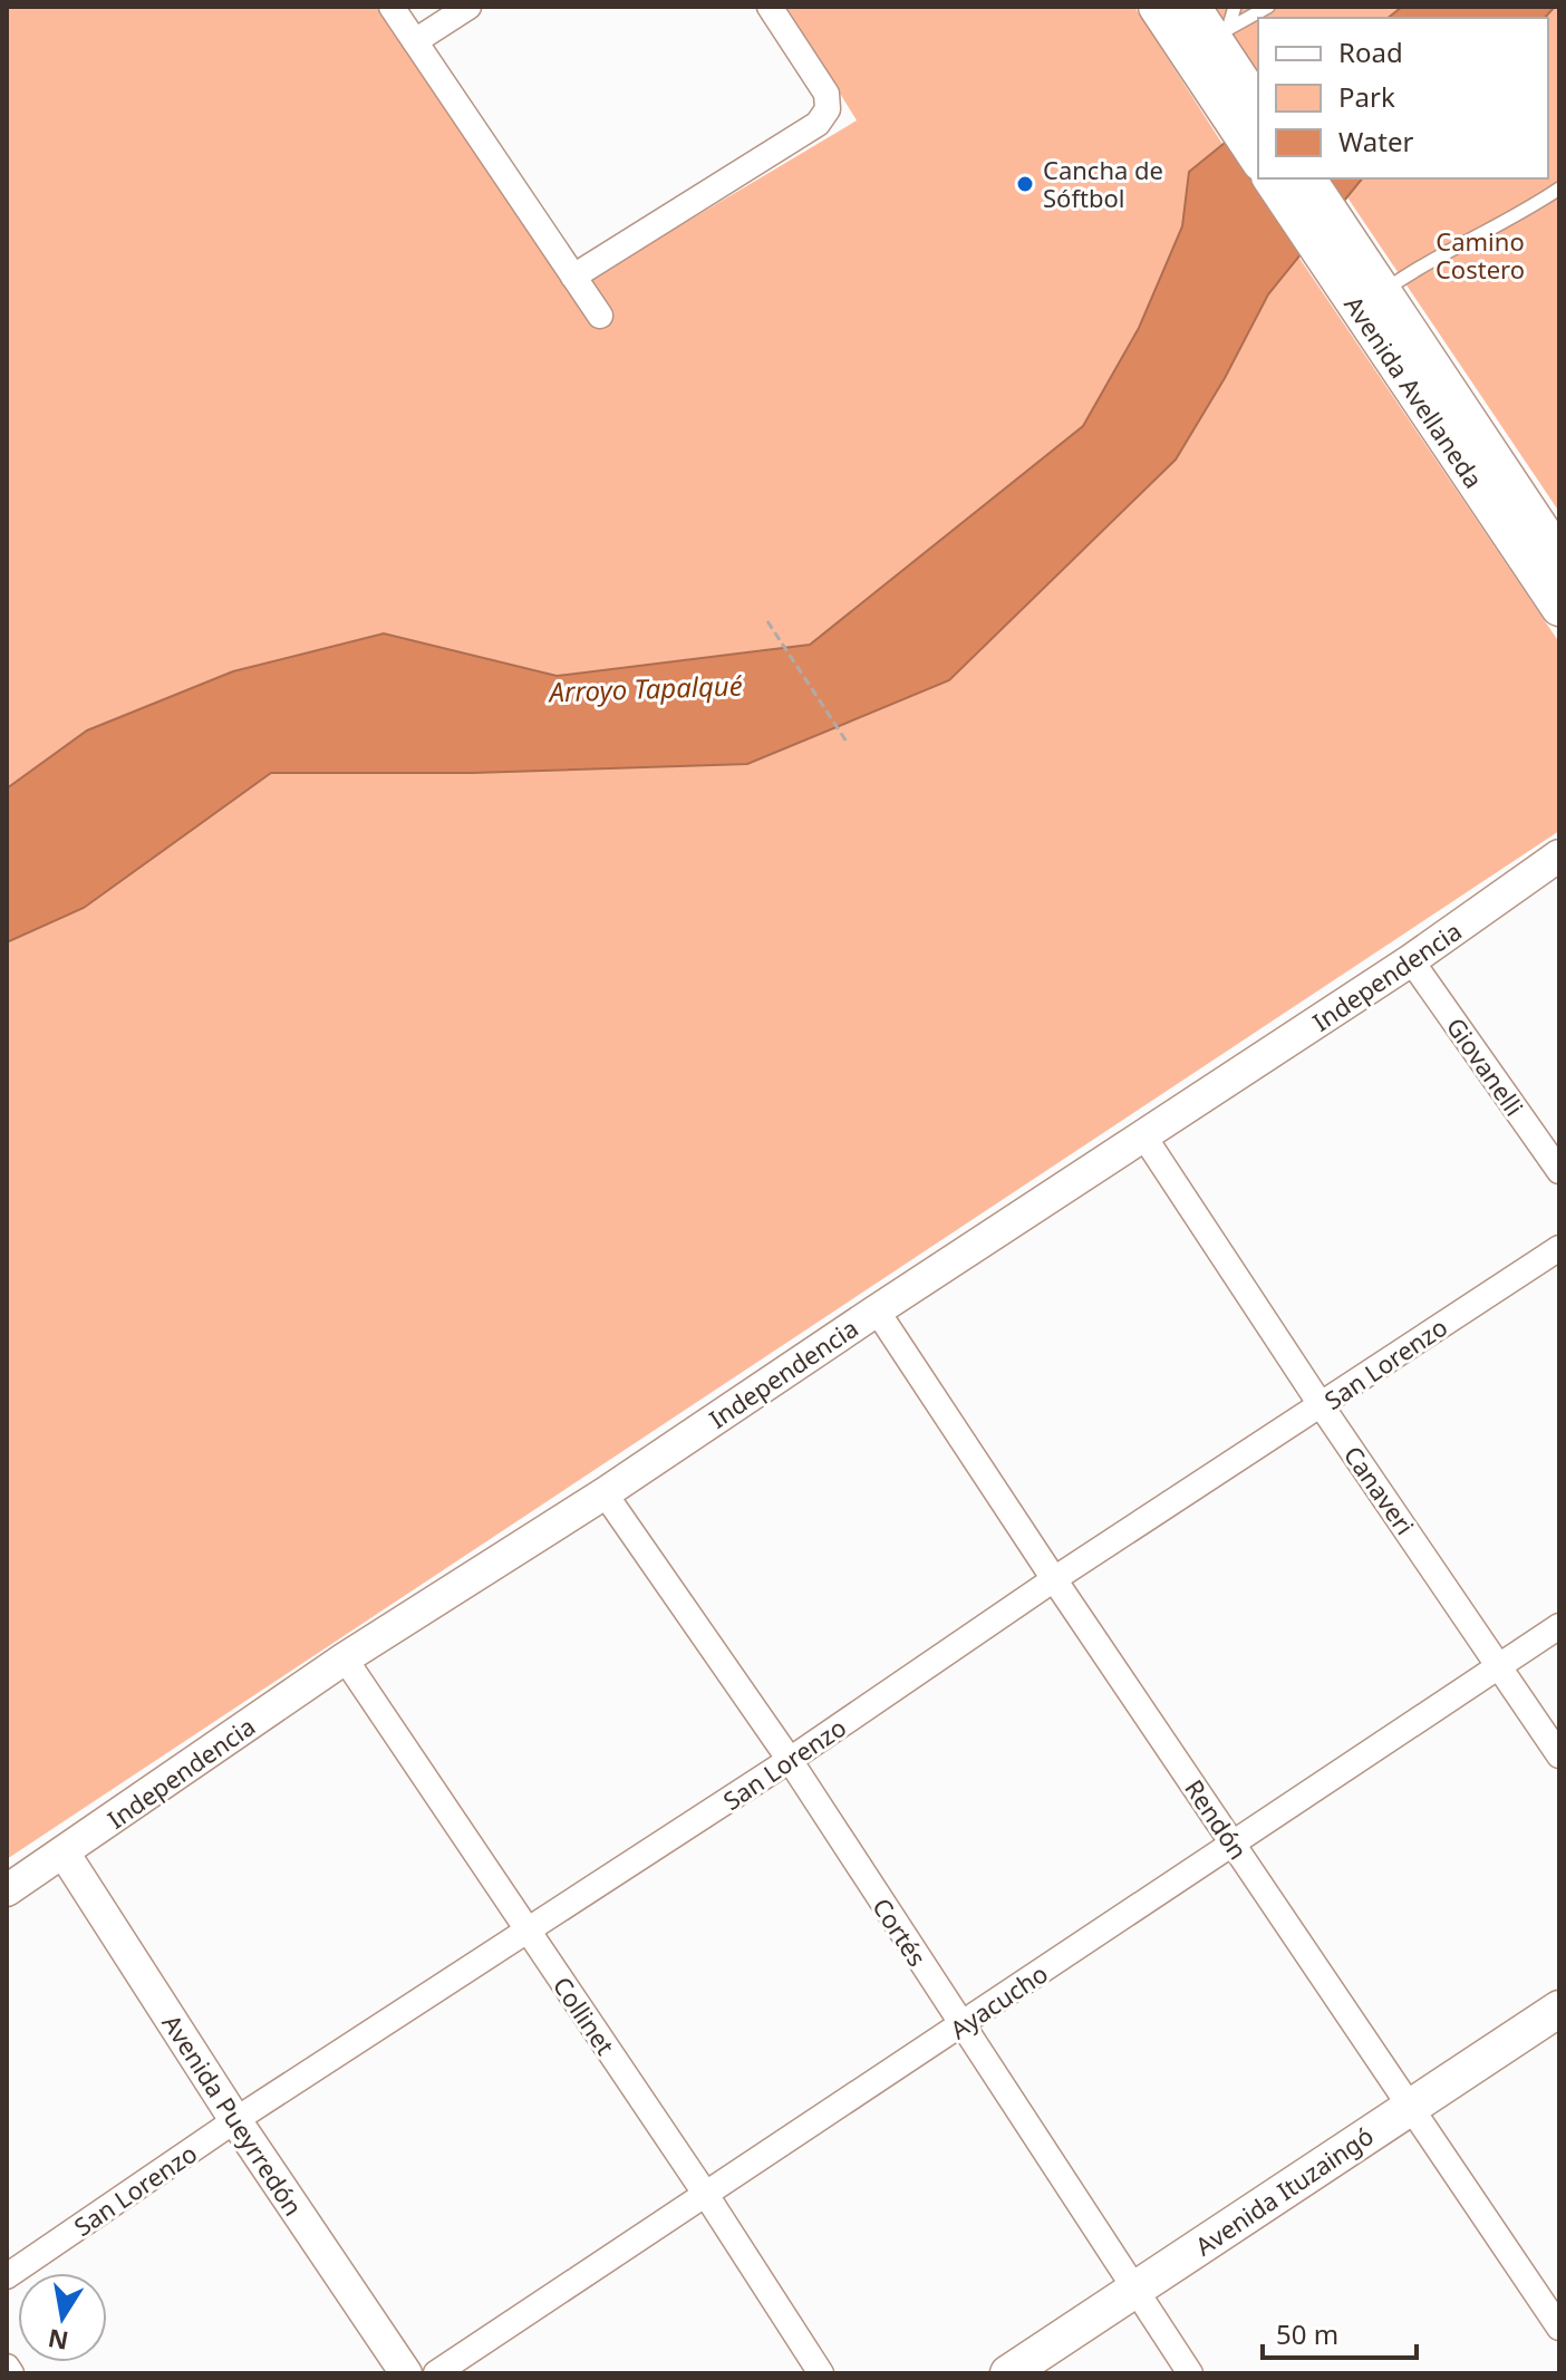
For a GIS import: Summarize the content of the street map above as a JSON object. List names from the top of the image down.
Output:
{
  "streets": {
    "main road": ["Avenida Avellaneda", "Avenida Ituzaingó"],
    "street": [
      "Independencia",
      "Giovanelli",
      "San Lorenzo",
      "Canaveri",
      "Rendón",
      "Cortés",
      "Ayacucho",
      "Collinet",
      "Avenida Pueyrredón"
    ]
  },
  "crossings": [
    ["Independencia", "Giovanelli"],
    ["Independencia", "Canaveri"],
    ["Independencia", "Rendón"],
    ["Independencia", "Cortés"],
    ["Independencia", "Collinet"],
    ["Independencia", "Avenida Pueyrredón"],
    ["San Lorenzo", "Canaveri"],
    ["San Lorenzo", "Rendón"],
    ["San Lorenzo", "Cortés"],
    ["San Lorenzo", "Collinet"],
    ["San Lorenzo", "Avenida Pueyrredón"],
    ["Canaveri", "Ayacucho"],
    ["Rendón", "Ayacucho"],
    ["Rendón", "Avenida Ituzaingó"],
    ["Cortés", "Ayacucho"],
    ["Cortés", "Avenida Ituzaingó"],
    ["Ayacucho", "Collinet"]
  ],
  "water": ["Arroyo Tapalqué"],
  "parks": ["Camino Costero"],
  "places": ["Cancha de Sóftbol"],
  "legend": ["Road", "Park", "Water"],
  "scale_bar": "50 m",
  "north": "bottom"
}
